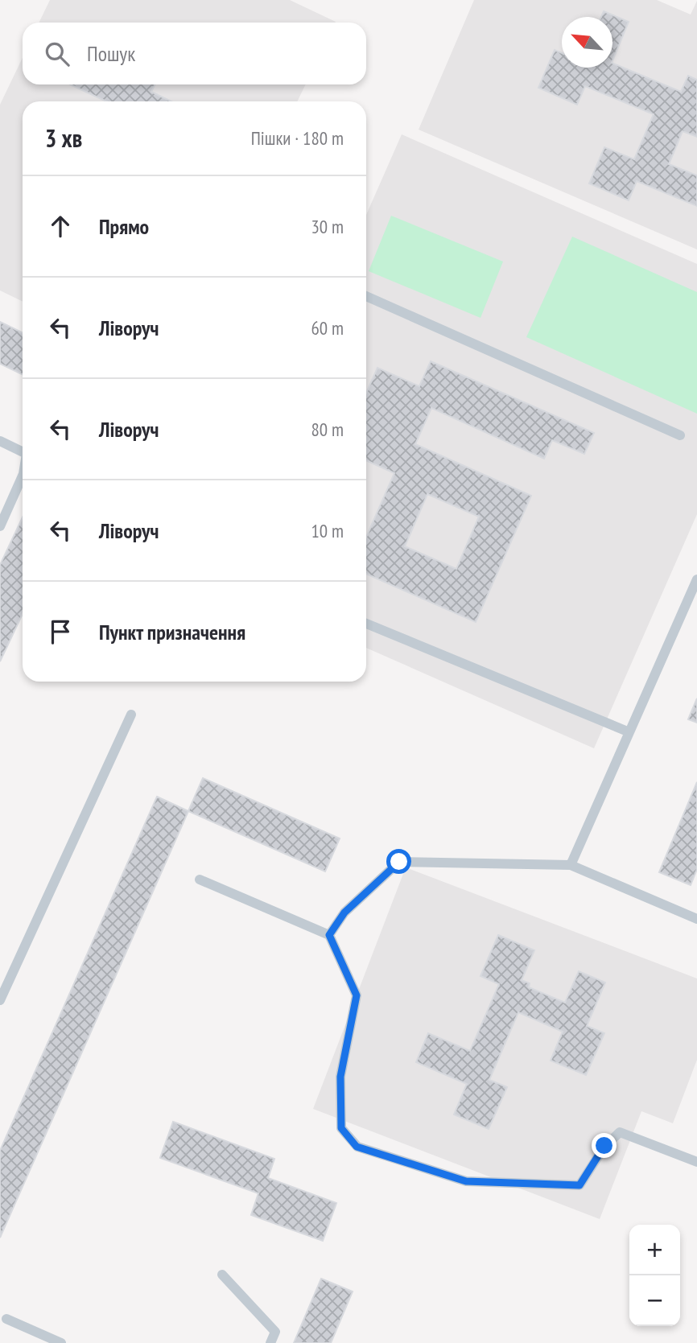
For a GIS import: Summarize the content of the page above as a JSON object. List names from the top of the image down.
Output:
{
  "north": "top left",
  "page": {
    "search": "Пошук",
    "heading": ["3 хв", "Пішки · 180 m"],
    "list": [
      ["Прямо", "30 m"],
      ["Ліворуч", "60 m"],
      ["Ліворуч", "80 m"],
      ["Ліворуч", "10 m"],
      "Пункт призначення"
    ],
    "map_buttons": ["+", "−"]
  }
}
